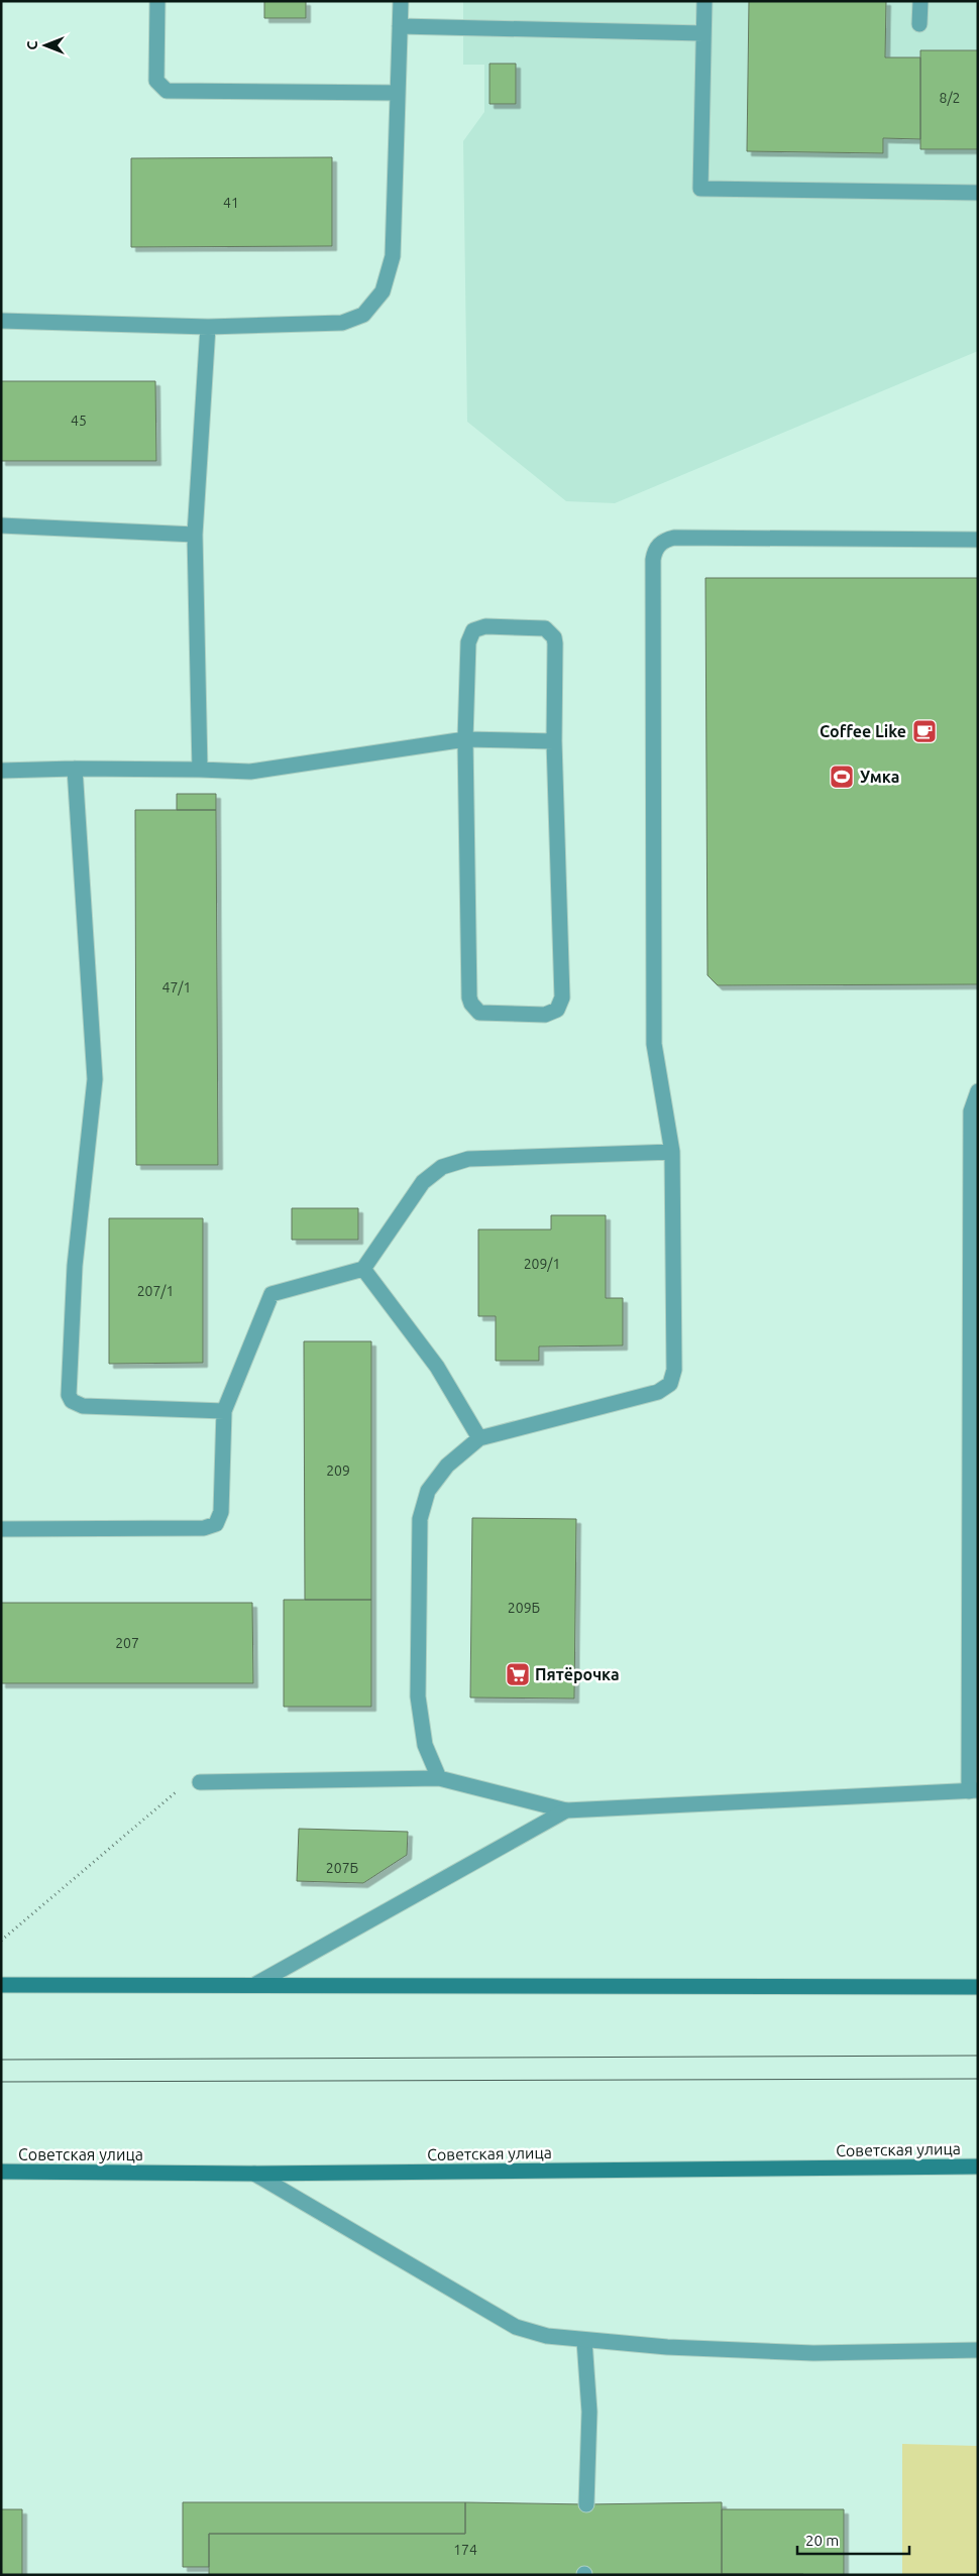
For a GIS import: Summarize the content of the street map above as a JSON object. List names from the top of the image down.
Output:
{
  "streets": {
    "main road": ["Советская улица"]
  },
  "places": {
    "cafe": ["Coffee Like"],
    "sports": ["Умка"],
    "supermarket": ["Пятёрочка"]
  },
  "house_numbers": [
    "8/2",
    "41",
    "45",
    "47/1",
    "209/1",
    "207/1",
    "209",
    "209Б",
    "207",
    "207Б",
    "174"
  ],
  "scale_bar": "20 m",
  "north": "left"
}
